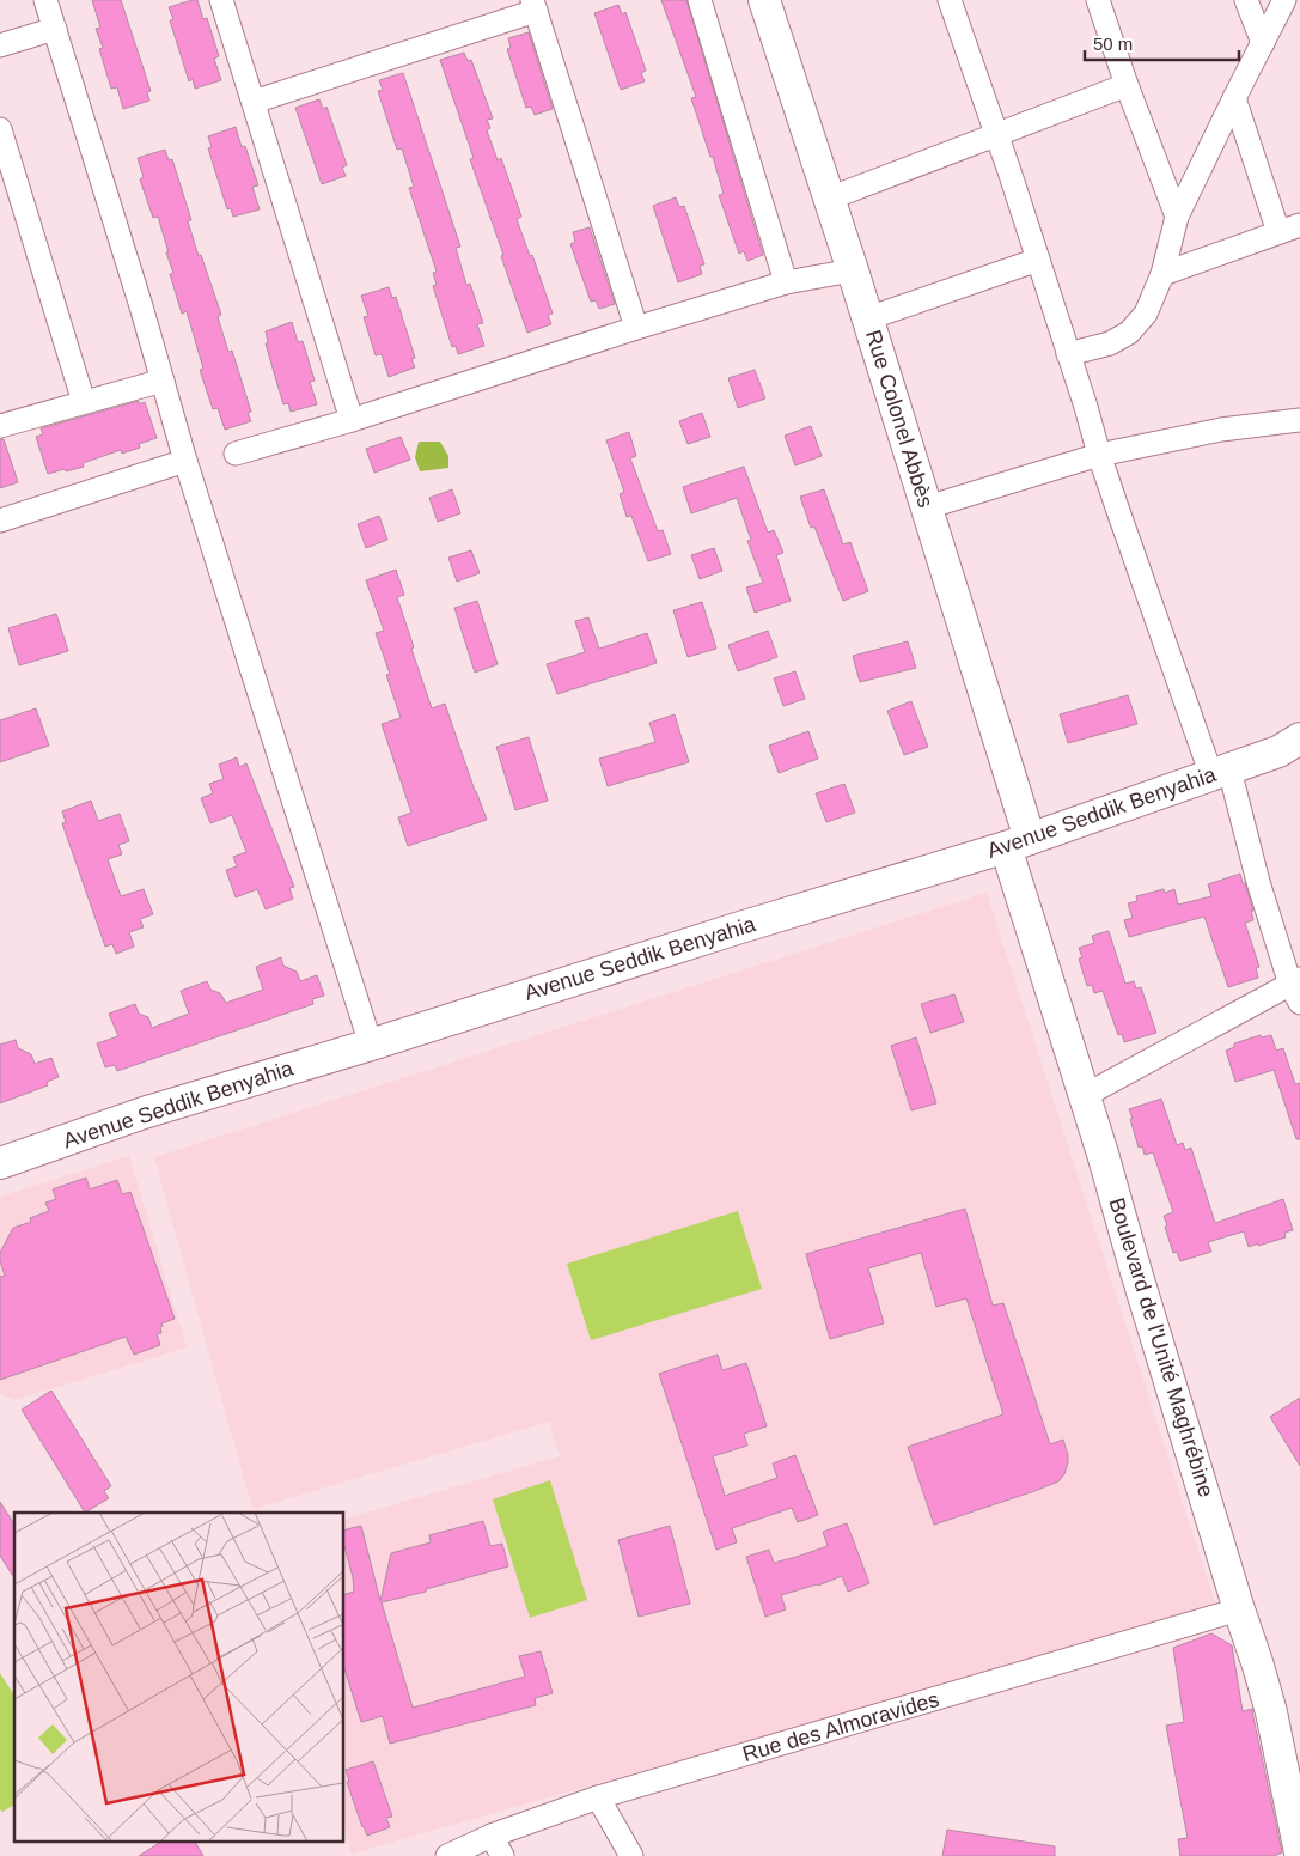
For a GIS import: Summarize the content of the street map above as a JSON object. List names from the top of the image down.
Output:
{
  "streets": {
    "street": [
      "Rue Colonel Abbès",
      "Avenue Seddik Benyahia",
      "Boulevard de l'Unité Maghrébine",
      "Rue des Almoravides"
    ]
  },
  "crossings": [
    ["Rue Colonel Abbès", "Avenue Seddik Benyahia"],
    ["Rue Colonel Abbès", "Boulevard de l'Unité Maghrébine"],
    ["Avenue Seddik Benyahia", "Boulevard de l'Unité Maghrébine"],
    ["Boulevard de l'Unité Maghrébine", "Rue des Almoravides"]
  ],
  "scale_bar": "50 m"
}
